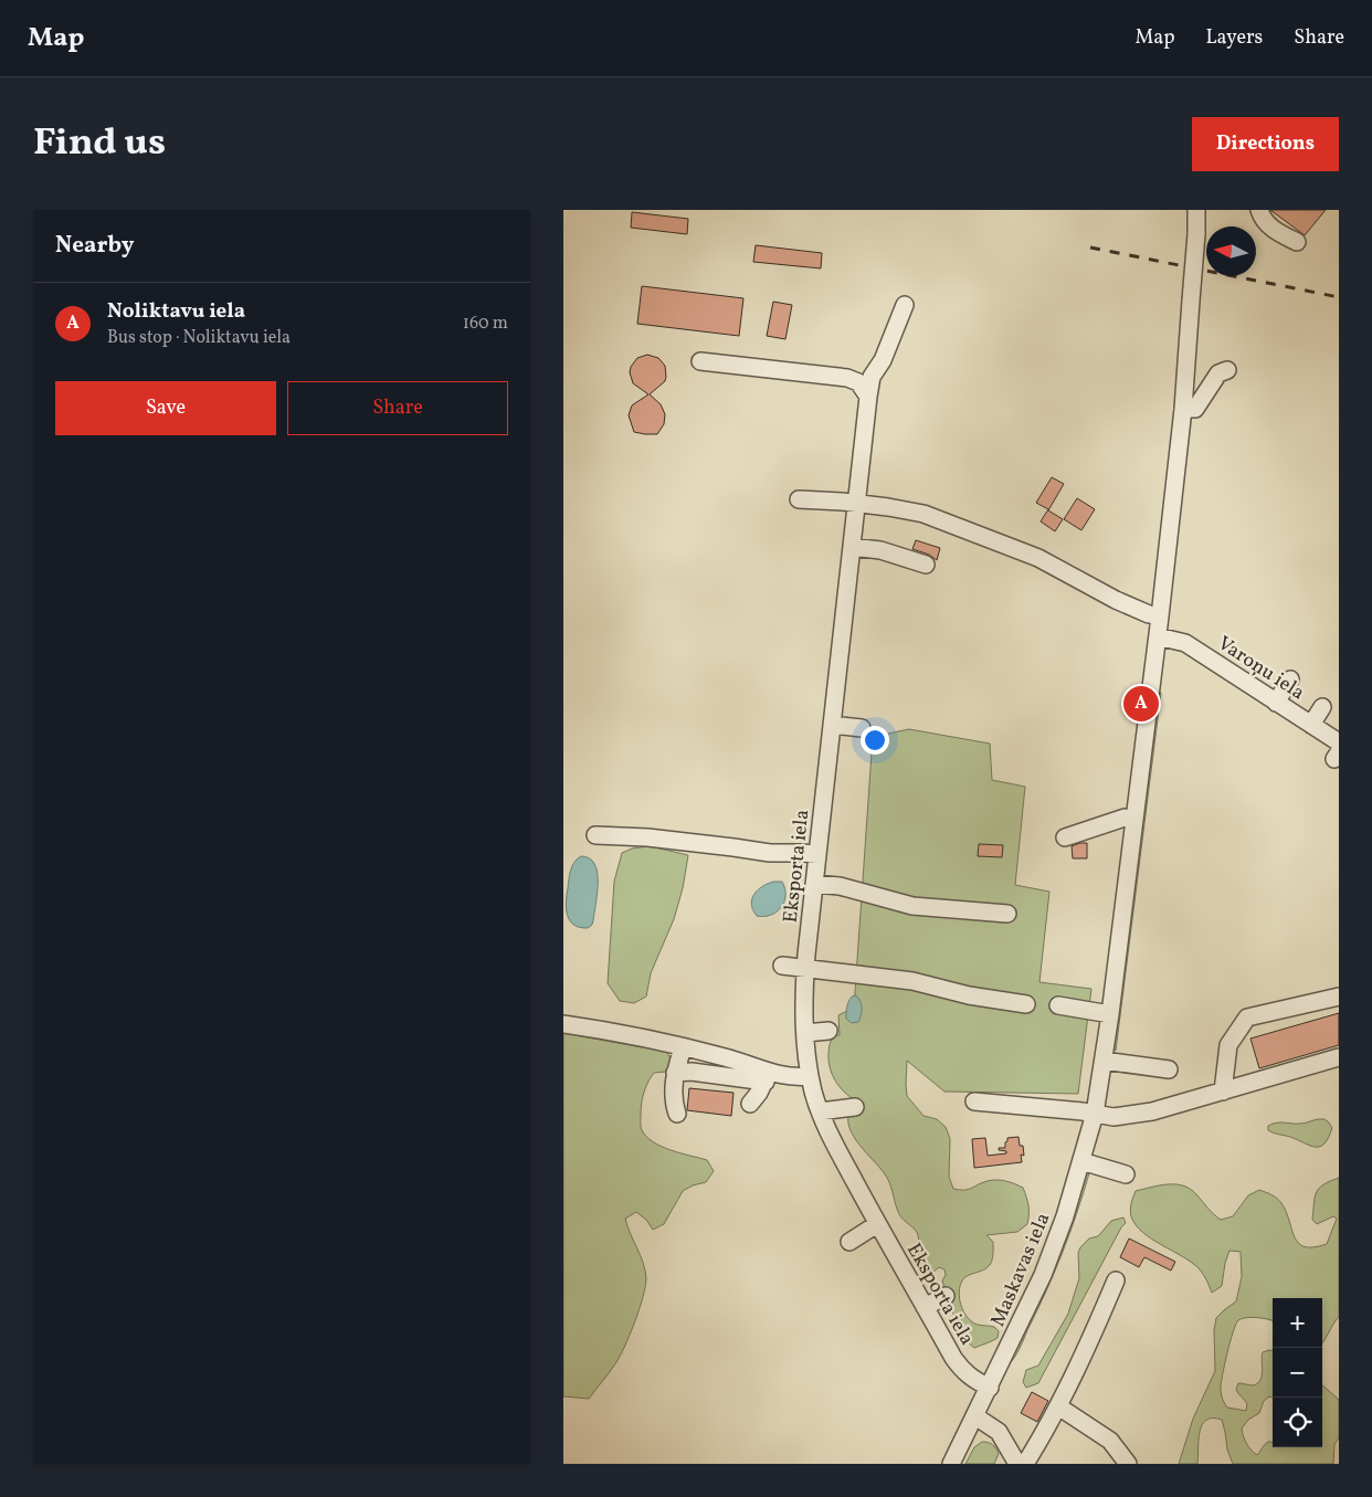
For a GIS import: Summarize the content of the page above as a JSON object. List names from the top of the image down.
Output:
{
  "streets": {
    "street": ["Varoņu iela", "Eksporta iela", "Maskavas iela"]
  },
  "crossings": [
    ["Varoņu iela", "Maskavas iela"],
    ["Eksporta iela", "Maskavas iela"]
  ],
  "north": "left",
  "page": {
    "header": "Map",
    "nav": ["Map", "Layers", "Share"],
    "title": "Find us",
    "buttons": [
      "Directions",
      ["Save", "Share"]
    ],
    "heading": "Nearby",
    "list": [
      {
        "mark": "A",
        "name": "Noliktavu iela",
        "note": "Bus stop · Noliktavu iela",
        "value": "160 m"
      }
    ],
    "pins": "A",
    "map_buttons": ["+", "−"]
  }
}
